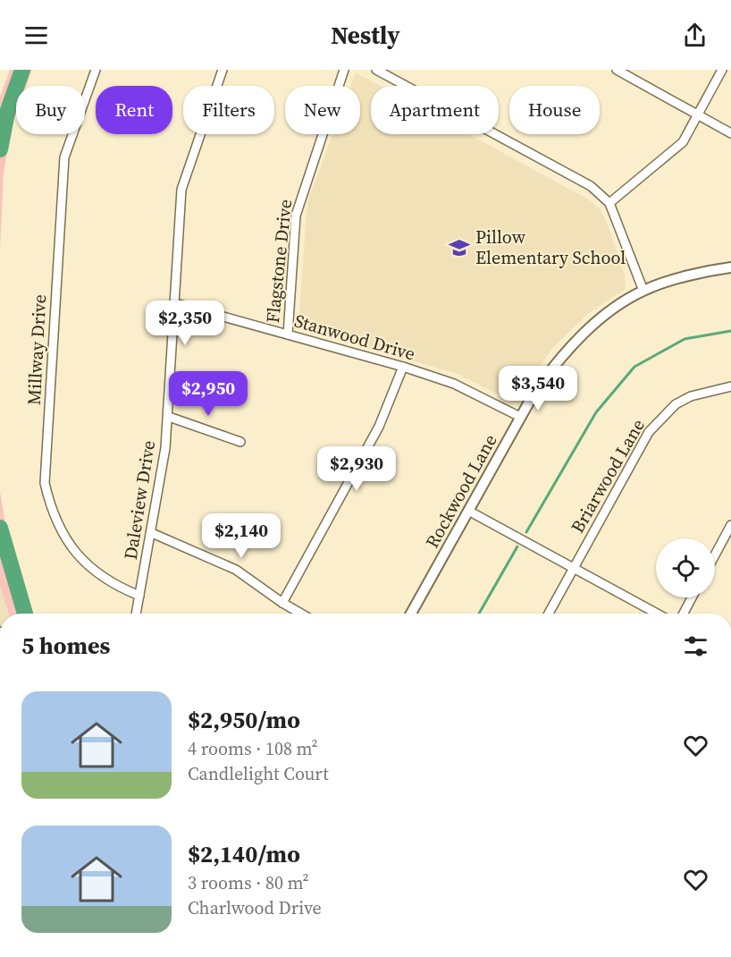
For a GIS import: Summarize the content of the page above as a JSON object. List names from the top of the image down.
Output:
{
  "streets": {
    "street": [
      "Flagstone Drive",
      "Stanwood Drive",
      "Millway Drive",
      "Briarwood Lane",
      "Rockwood Lane",
      "Daleview Drive"
    ]
  },
  "crossings": [
    ["Flagstone Drive", "Stanwood Drive"],
    ["Stanwood Drive", "Rockwood Lane"],
    ["Stanwood Drive", "Daleview Drive"],
    ["Millway Drive", "Daleview Drive"]
  ],
  "places": {
    "school or university": ["Pillow Elementary School"]
  },
  "page": {
    "header": "Nestly",
    "chip": [
      "Buy",
      "Rent",
      "Filters",
      "New",
      "Apartment",
      "House"
    ],
    "price": [
      "$2,350",
      "$3,540",
      "$2,950",
      "$2,930",
      "$2,140"
    ],
    "heading": "5 homes",
    "list": [
      {
        "name": "$2,950/mo",
        "note": "4 rooms · 108 m² · Candlelight Court"
      },
      {
        "name": "$2,140/mo",
        "note": "3 rooms · 80 m² · Charlwood Drive"
      }
    ]
  }
}
